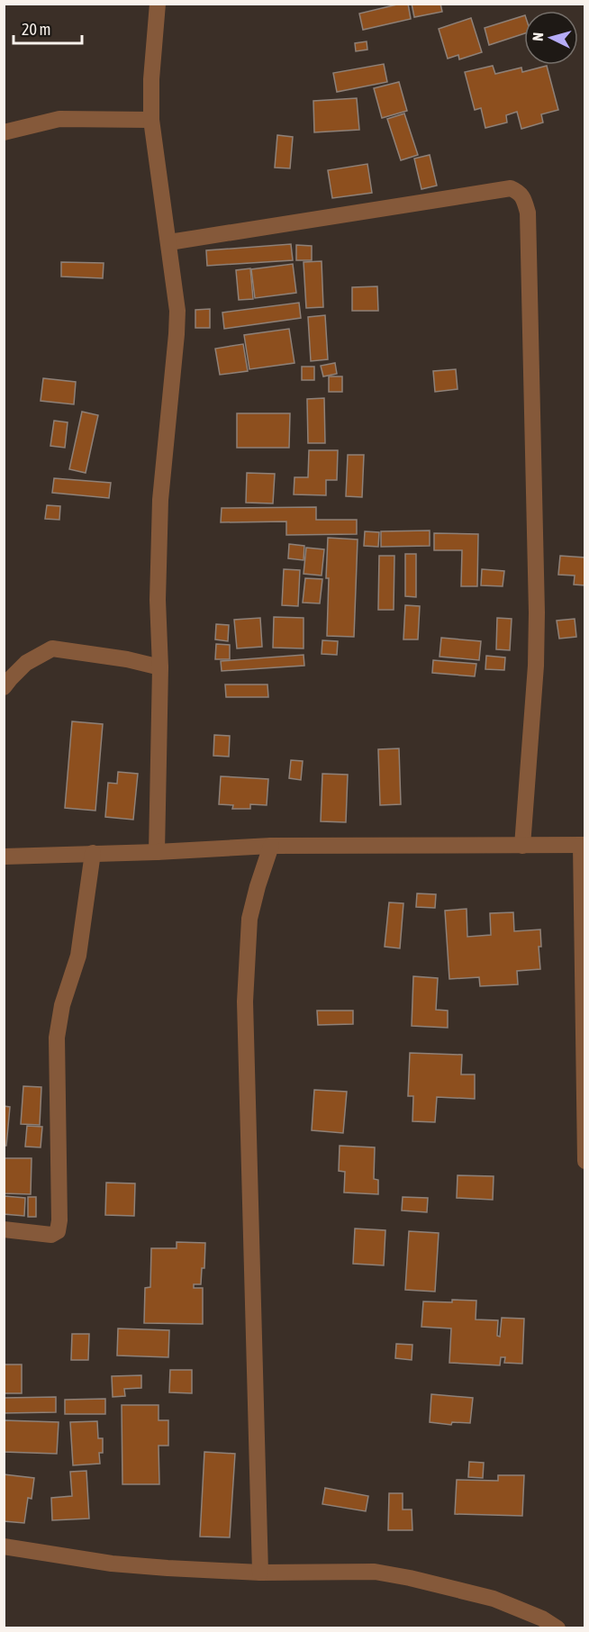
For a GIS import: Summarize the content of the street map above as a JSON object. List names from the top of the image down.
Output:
{
  "scale_bar": "20 m",
  "north": "left"
}
